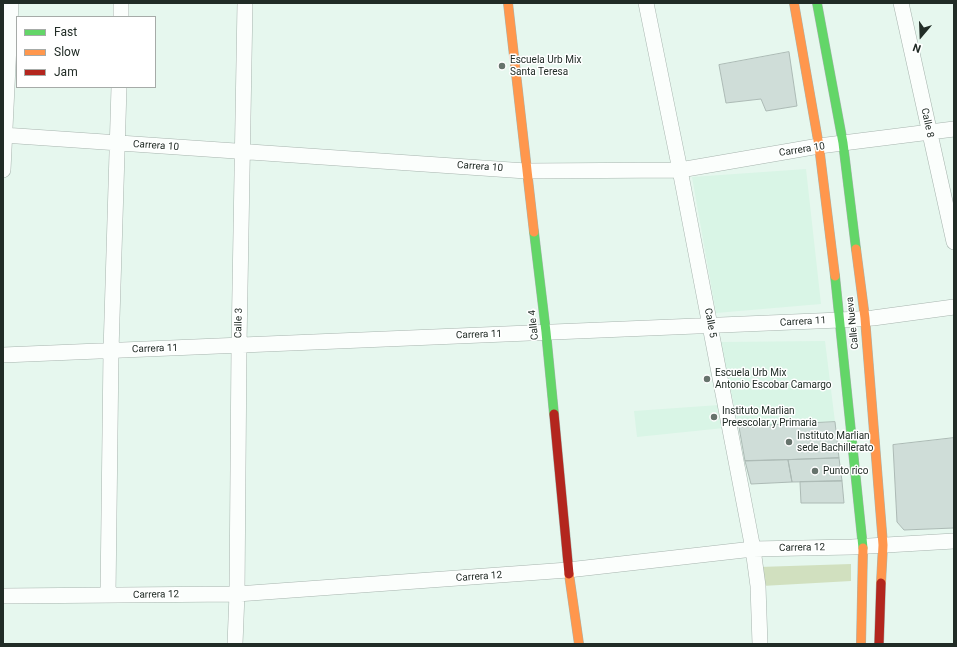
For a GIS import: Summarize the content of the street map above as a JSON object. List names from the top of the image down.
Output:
{
  "streets": {
    "main road": ["Calle Nueva", "Calle 4"],
    "street": [
      "Calle 8",
      "Carrera 10",
      "Carrera 11",
      "Calle 3",
      "Calle 5",
      "Carrera 12"
    ]
  },
  "crossings": [
    ["Calle 8", "Carrera 10"],
    ["Carrera 10", "Calle 3"],
    ["Carrera 10", "Calle 5"],
    ["Carrera 10", "Calle Nueva"],
    ["Carrera 10", "Calle 4"],
    ["Carrera 11", "Calle 3"],
    ["Carrera 11", "Calle 5"],
    ["Carrera 11", "Calle Nueva"],
    ["Carrera 11", "Calle 4"],
    ["Calle 3", "Carrera 12"],
    ["Calle 5", "Carrera 12"],
    ["Calle Nueva", "Carrera 12"],
    ["Calle 4", "Carrera 12"]
  ],
  "places": [
    "Escuela Urb Mix Santa Teresa",
    "Escuela Urb Mix Antonio Escobar Camargo",
    "Instituto Marlian Preescolar y Primaria",
    "Instituto Marlian sede Bachillerato",
    "Punto rico"
  ],
  "legend": ["Fast", "Slow", "Jam"],
  "north": "bottom"
}
